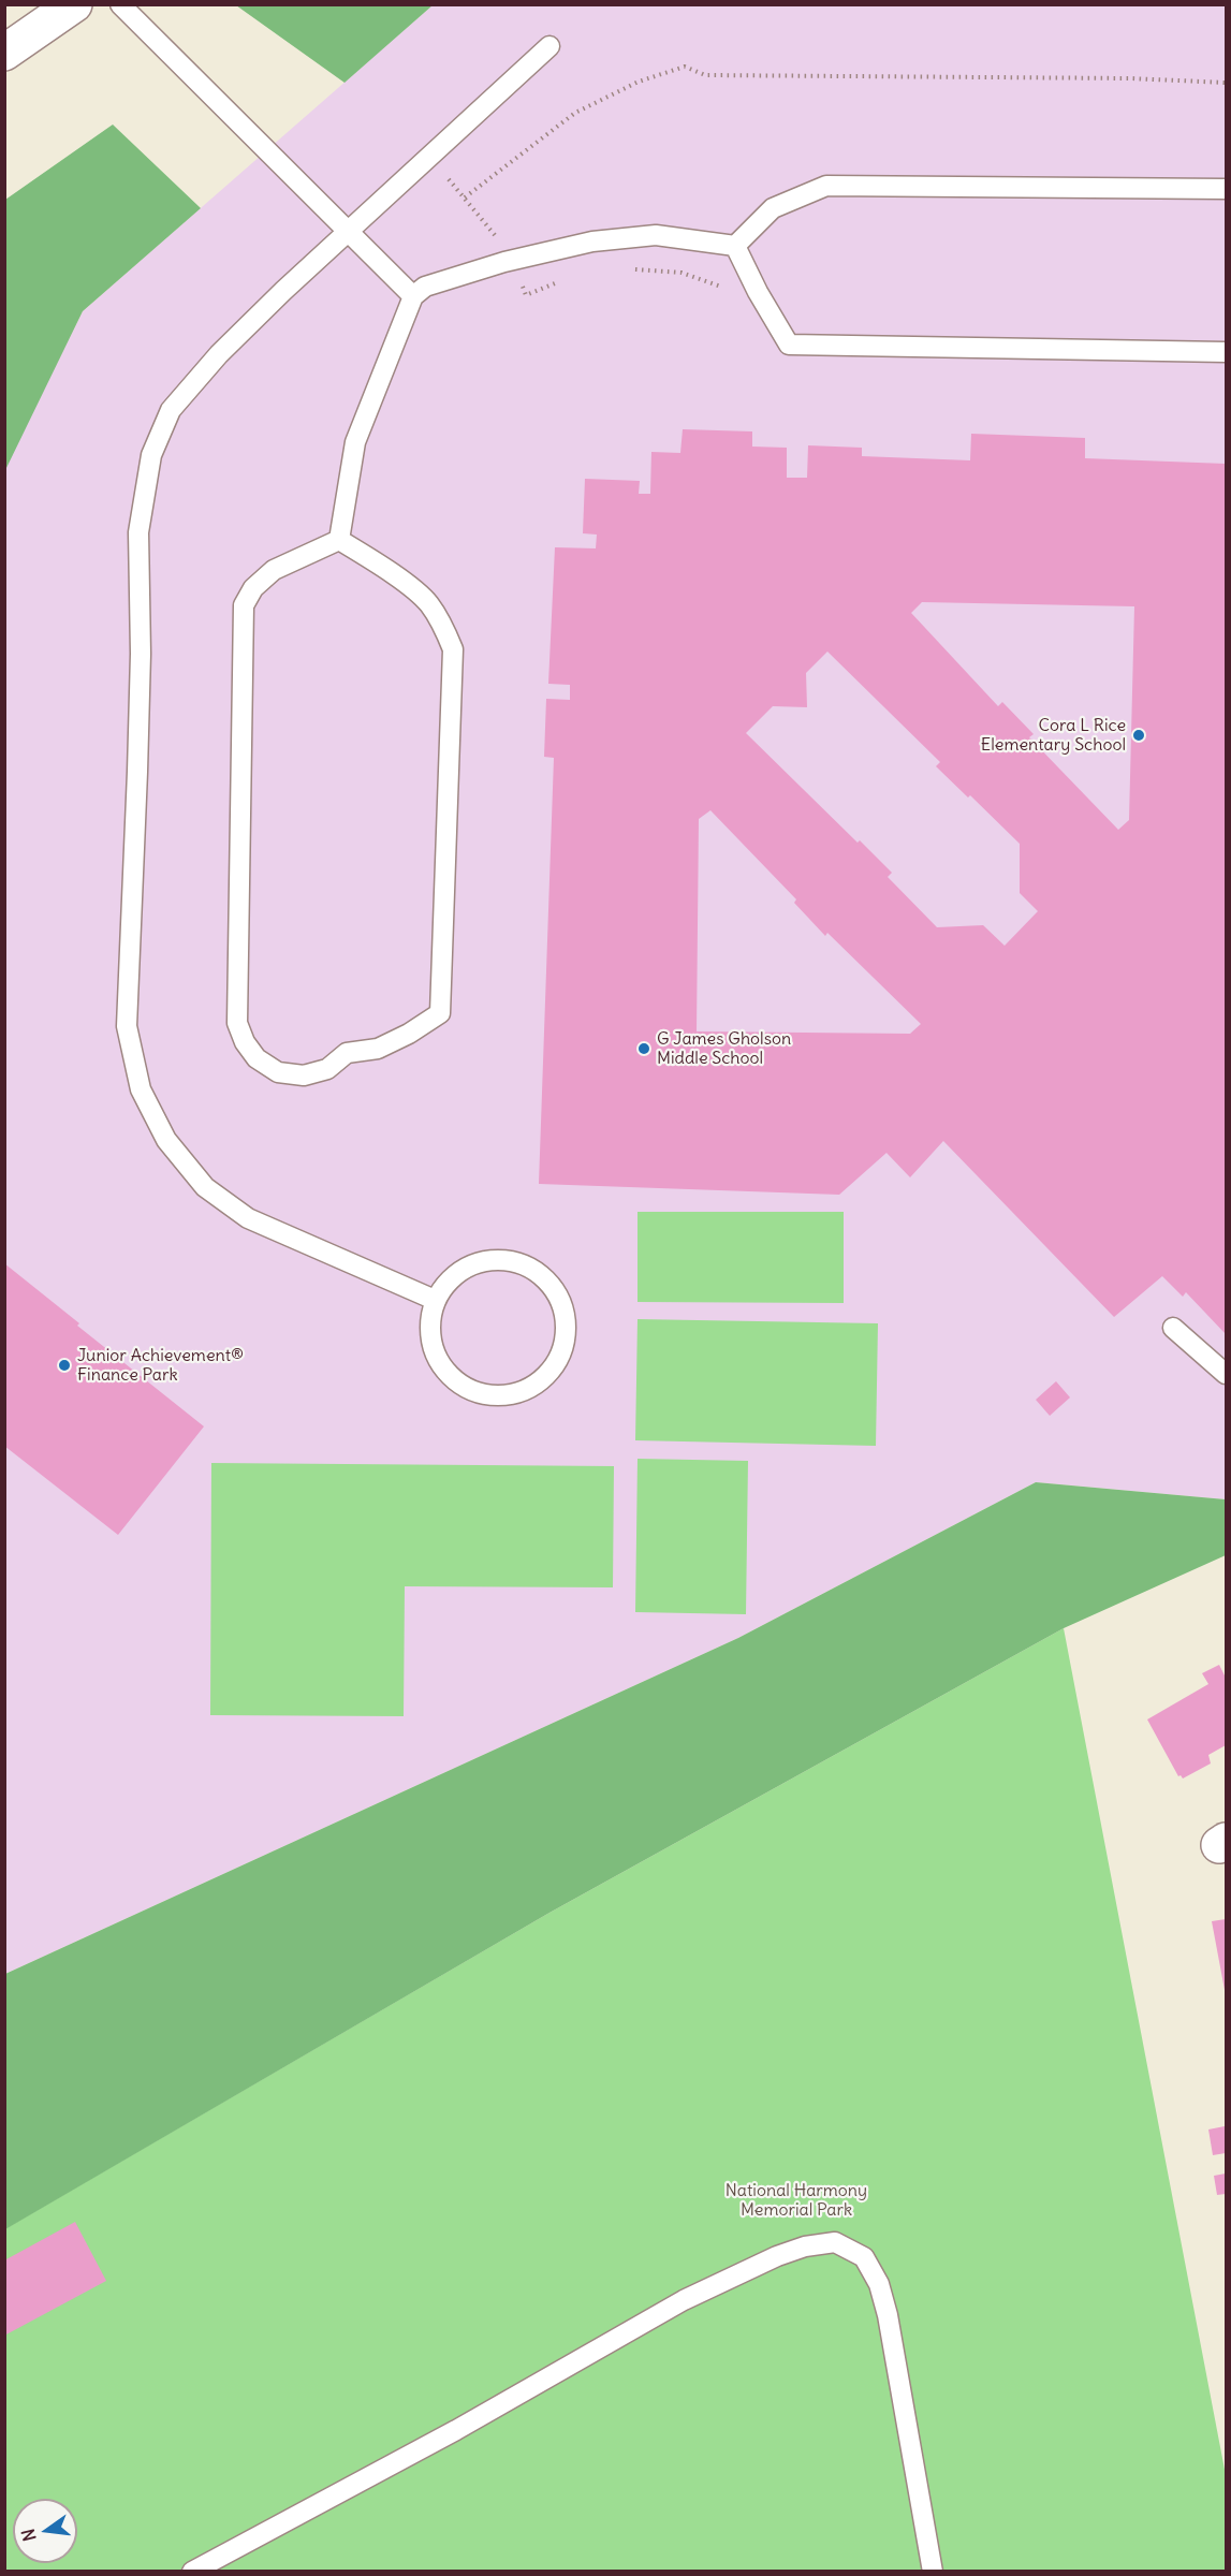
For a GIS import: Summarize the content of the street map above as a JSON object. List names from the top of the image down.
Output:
{
  "parks": ["National Harmony Memorial Park"],
  "places": ["Cora L Rice Elementary School", "G James Gholson Middle School", "Junior Achievement® Finance Park"],
  "north": "left"
}
